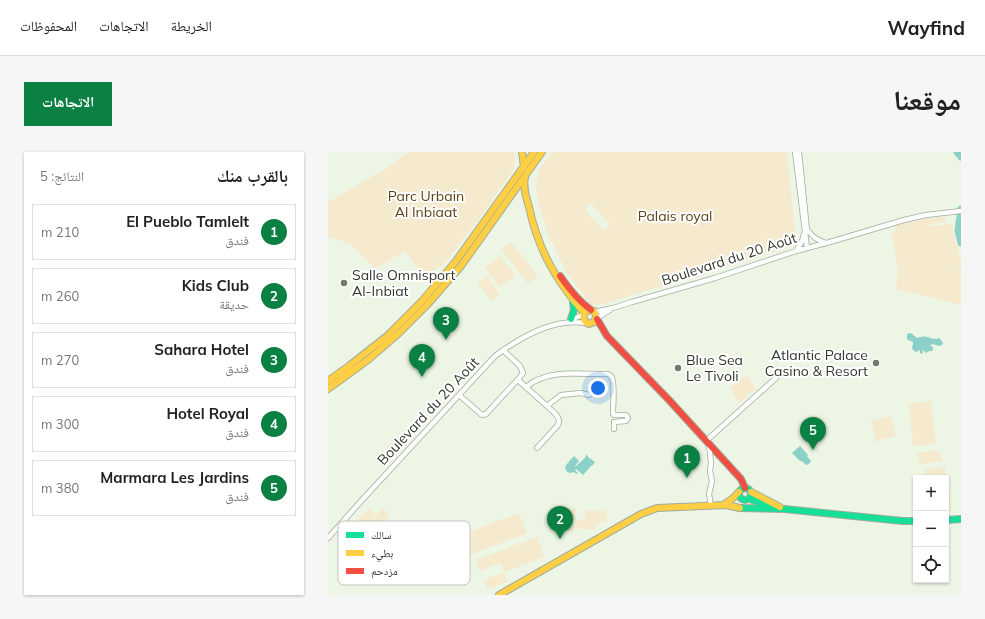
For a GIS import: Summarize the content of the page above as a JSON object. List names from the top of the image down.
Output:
{
  "streets": {
    "street": ["Boulevard du 20 Août"]
  },
  "parks": ["Parc Urbain Al Inbiaat", "Palais royal"],
  "places": ["Salle Omnisport Al-Inbiat", "Atlantic Palace Casino & Resort", "Blue Sea Le Tivoli"],
  "legend": ["سالك", "بطيء", "مزدحم"],
  "page": {
    "header": "Wayfind",
    "nav": ["الخريطة", "الاتجاهات", "المحفوظات"],
    "title": "موقعنا",
    "buttons": "الاتجاهات",
    "heading": ["بالقرب منك", "النتائج: 5"],
    "list": [
      {
        "mark": "1",
        "name": "El Pueblo Tamlelt",
        "note": "فندق",
        "value": "210 m"
      },
      {
        "mark": "2",
        "name": "Kids Club",
        "note": "حديقة",
        "value": "260 m"
      },
      {
        "mark": "3",
        "name": "Sahara Hotel",
        "note": "فندق",
        "value": "270 m"
      },
      {
        "mark": "4",
        "name": "Hotel Royal",
        "note": "فندق",
        "value": "300 m"
      },
      {
        "mark": "5",
        "name": "Marmara Les Jardins",
        "note": "فندق",
        "value": "380 m"
      }
    ],
    "pins": [
      "3",
      "4",
      "5",
      "1",
      "2"
    ],
    "map_buttons": ["+", "−"]
  }
}
